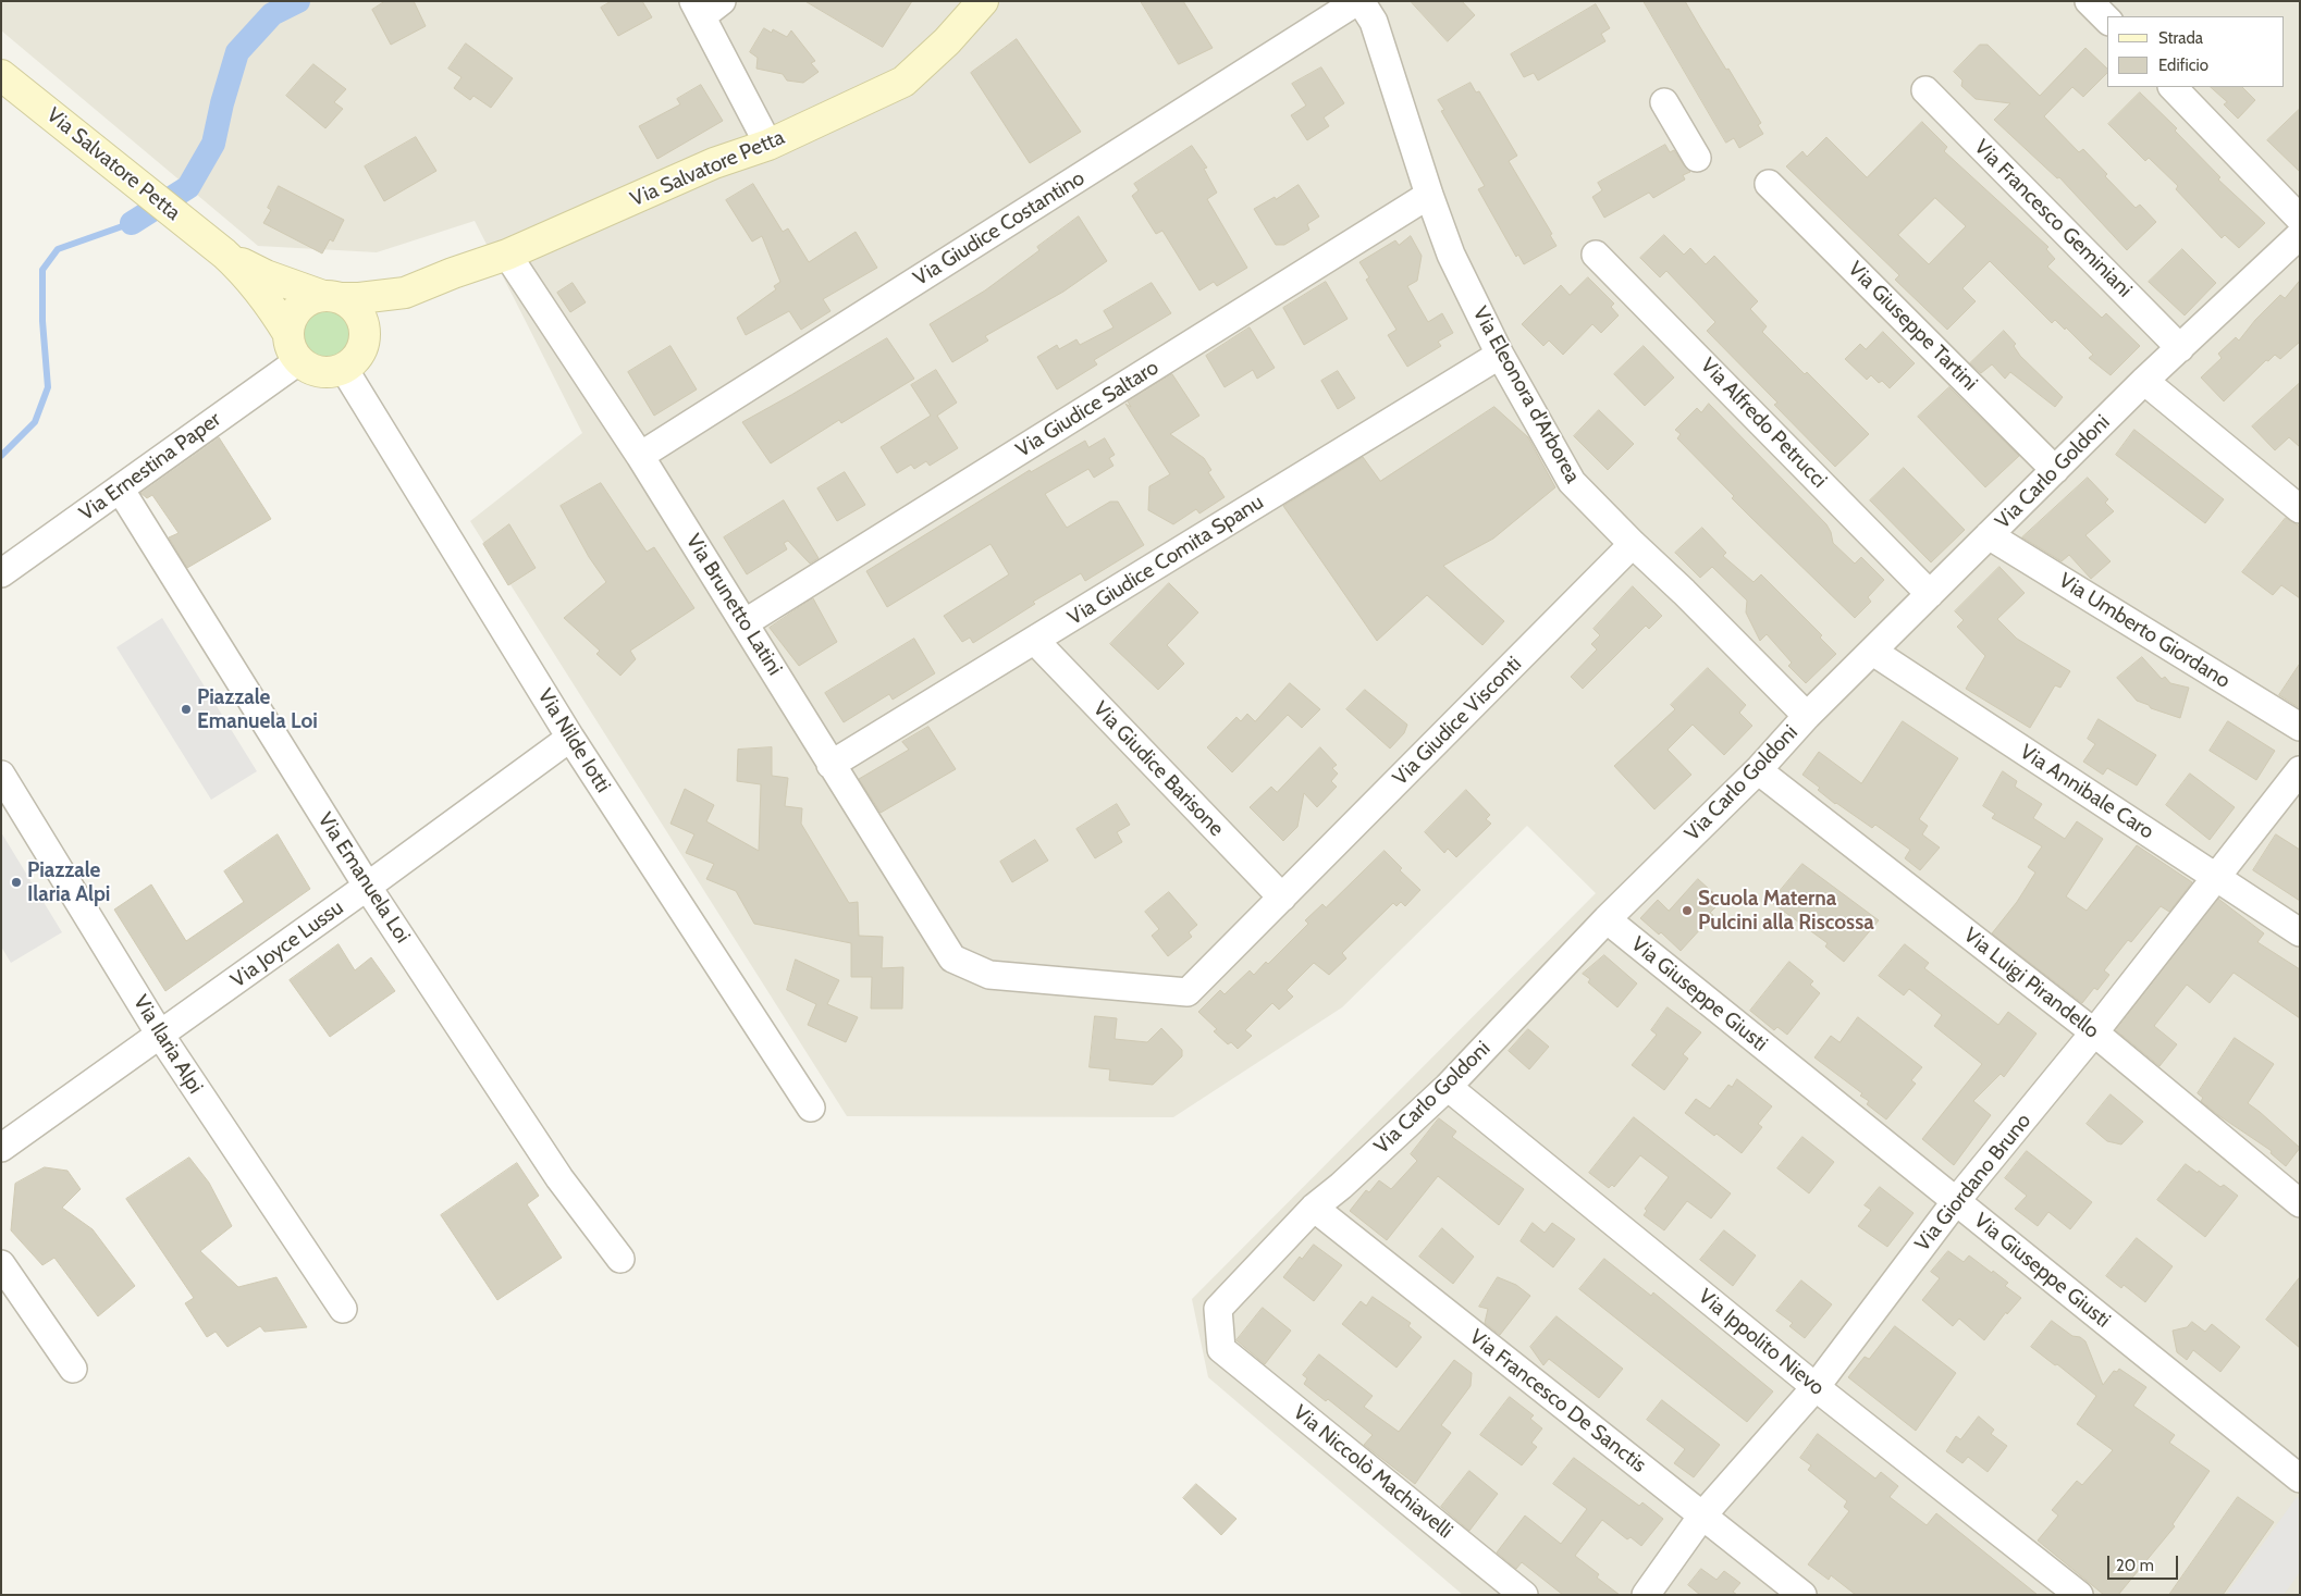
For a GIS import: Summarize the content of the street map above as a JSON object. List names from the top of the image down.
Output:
{
  "streets": {
    "street": [
      "Via Salvatore Petta",
      "Via Francesco Geminiani",
      "Via Giudice Costantino",
      "Via Giuseppe Tartini",
      "Via Eleonora d'Arborea",
      "Via Giudice Saltaro",
      "Via Alfredo Petrucci",
      "Via Ernestina Paper",
      "Via Carlo Goldoni",
      "Via Giudice Comita Spanu",
      "Via Brunetto Latini",
      "Via Umberto Giordano",
      "Via Giudice Visconti",
      "Via Nilde Iotti",
      "Via Giudice Barisone",
      "Via Annibale Caro",
      "Via Emanuela Loi",
      "Via Joyce Lussu",
      "Via Luigi Pirandello",
      "Via Giuseppe Giusti",
      "Via Ilaria Alpi",
      "Via Giordano Bruno",
      "Via Ippolito Nievo",
      "Via Francesco De Sanctis",
      "Via Niccolò Machiavelli"
    ]
  },
  "crossings": [
    ["Via Salvatore Petta", "Via Ernestina Paper"],
    ["Via Salvatore Petta", "Via Brunetto Latini"],
    ["Via Salvatore Petta", "Via Nilde Iotti"],
    ["Via Francesco Geminiani", "Via Carlo Goldoni"],
    ["Via Giudice Costantino", "Via Eleonora d'Arborea"],
    ["Via Giudice Costantino", "Via Brunetto Latini"],
    ["Via Giuseppe Tartini", "Via Carlo Goldoni"],
    ["Via Eleonora d'Arborea", "Via Giudice Saltaro"],
    ["Via Eleonora d'Arborea", "Via Carlo Goldoni"],
    ["Via Eleonora d'Arborea", "Via Giudice Comita Spanu"],
    ["Via Eleonora d'Arborea", "Via Giudice Visconti"],
    ["Via Giudice Saltaro", "Via Brunetto Latini"],
    ["Via Alfredo Petrucci", "Via Carlo Goldoni"],
    ["Via Ernestina Paper", "Via Nilde Iotti"],
    ["Via Ernestina Paper", "Via Emanuela Loi"],
    ["Via Carlo Goldoni", "Via Umberto Giordano"],
    ["Via Carlo Goldoni", "Via Annibale Caro"],
    ["Via Carlo Goldoni", "Via Luigi Pirandello"],
    ["Via Carlo Goldoni", "Via Giuseppe Giusti"],
    ["Via Carlo Goldoni", "Via Ippolito Nievo"],
    ["Via Carlo Goldoni", "Via Francesco De Sanctis"],
    ["Via Carlo Goldoni", "Via Niccolò Machiavelli"],
    ["Via Giudice Comita Spanu", "Via Brunetto Latini"],
    ["Via Giudice Comita Spanu", "Via Giudice Barisone"],
    ["Via Brunetto Latini", "Via Giudice Visconti"],
    ["Via Giudice Visconti", "Via Giudice Barisone"],
    ["Via Nilde Iotti", "Via Joyce Lussu"],
    ["Via Annibale Caro", "Via Giordano Bruno"],
    ["Via Emanuela Loi", "Via Joyce Lussu"],
    ["Via Joyce Lussu", "Via Ilaria Alpi"],
    ["Via Luigi Pirandello", "Via Giordano Bruno"],
    ["Via Giuseppe Giusti", "Via Giordano Bruno"],
    ["Via Giordano Bruno", "Via Ippolito Nievo"],
    ["Via Giordano Bruno", "Via Francesco De Sanctis"]
  ],
  "places": ["Piazzale Emanuela Loi", "Piazzale Ilaria Alpi", "Scuola Materna Pulcini alla Riscossa"],
  "legend": ["Strada", "Edificio"],
  "scale_bar": "20 m"
}
